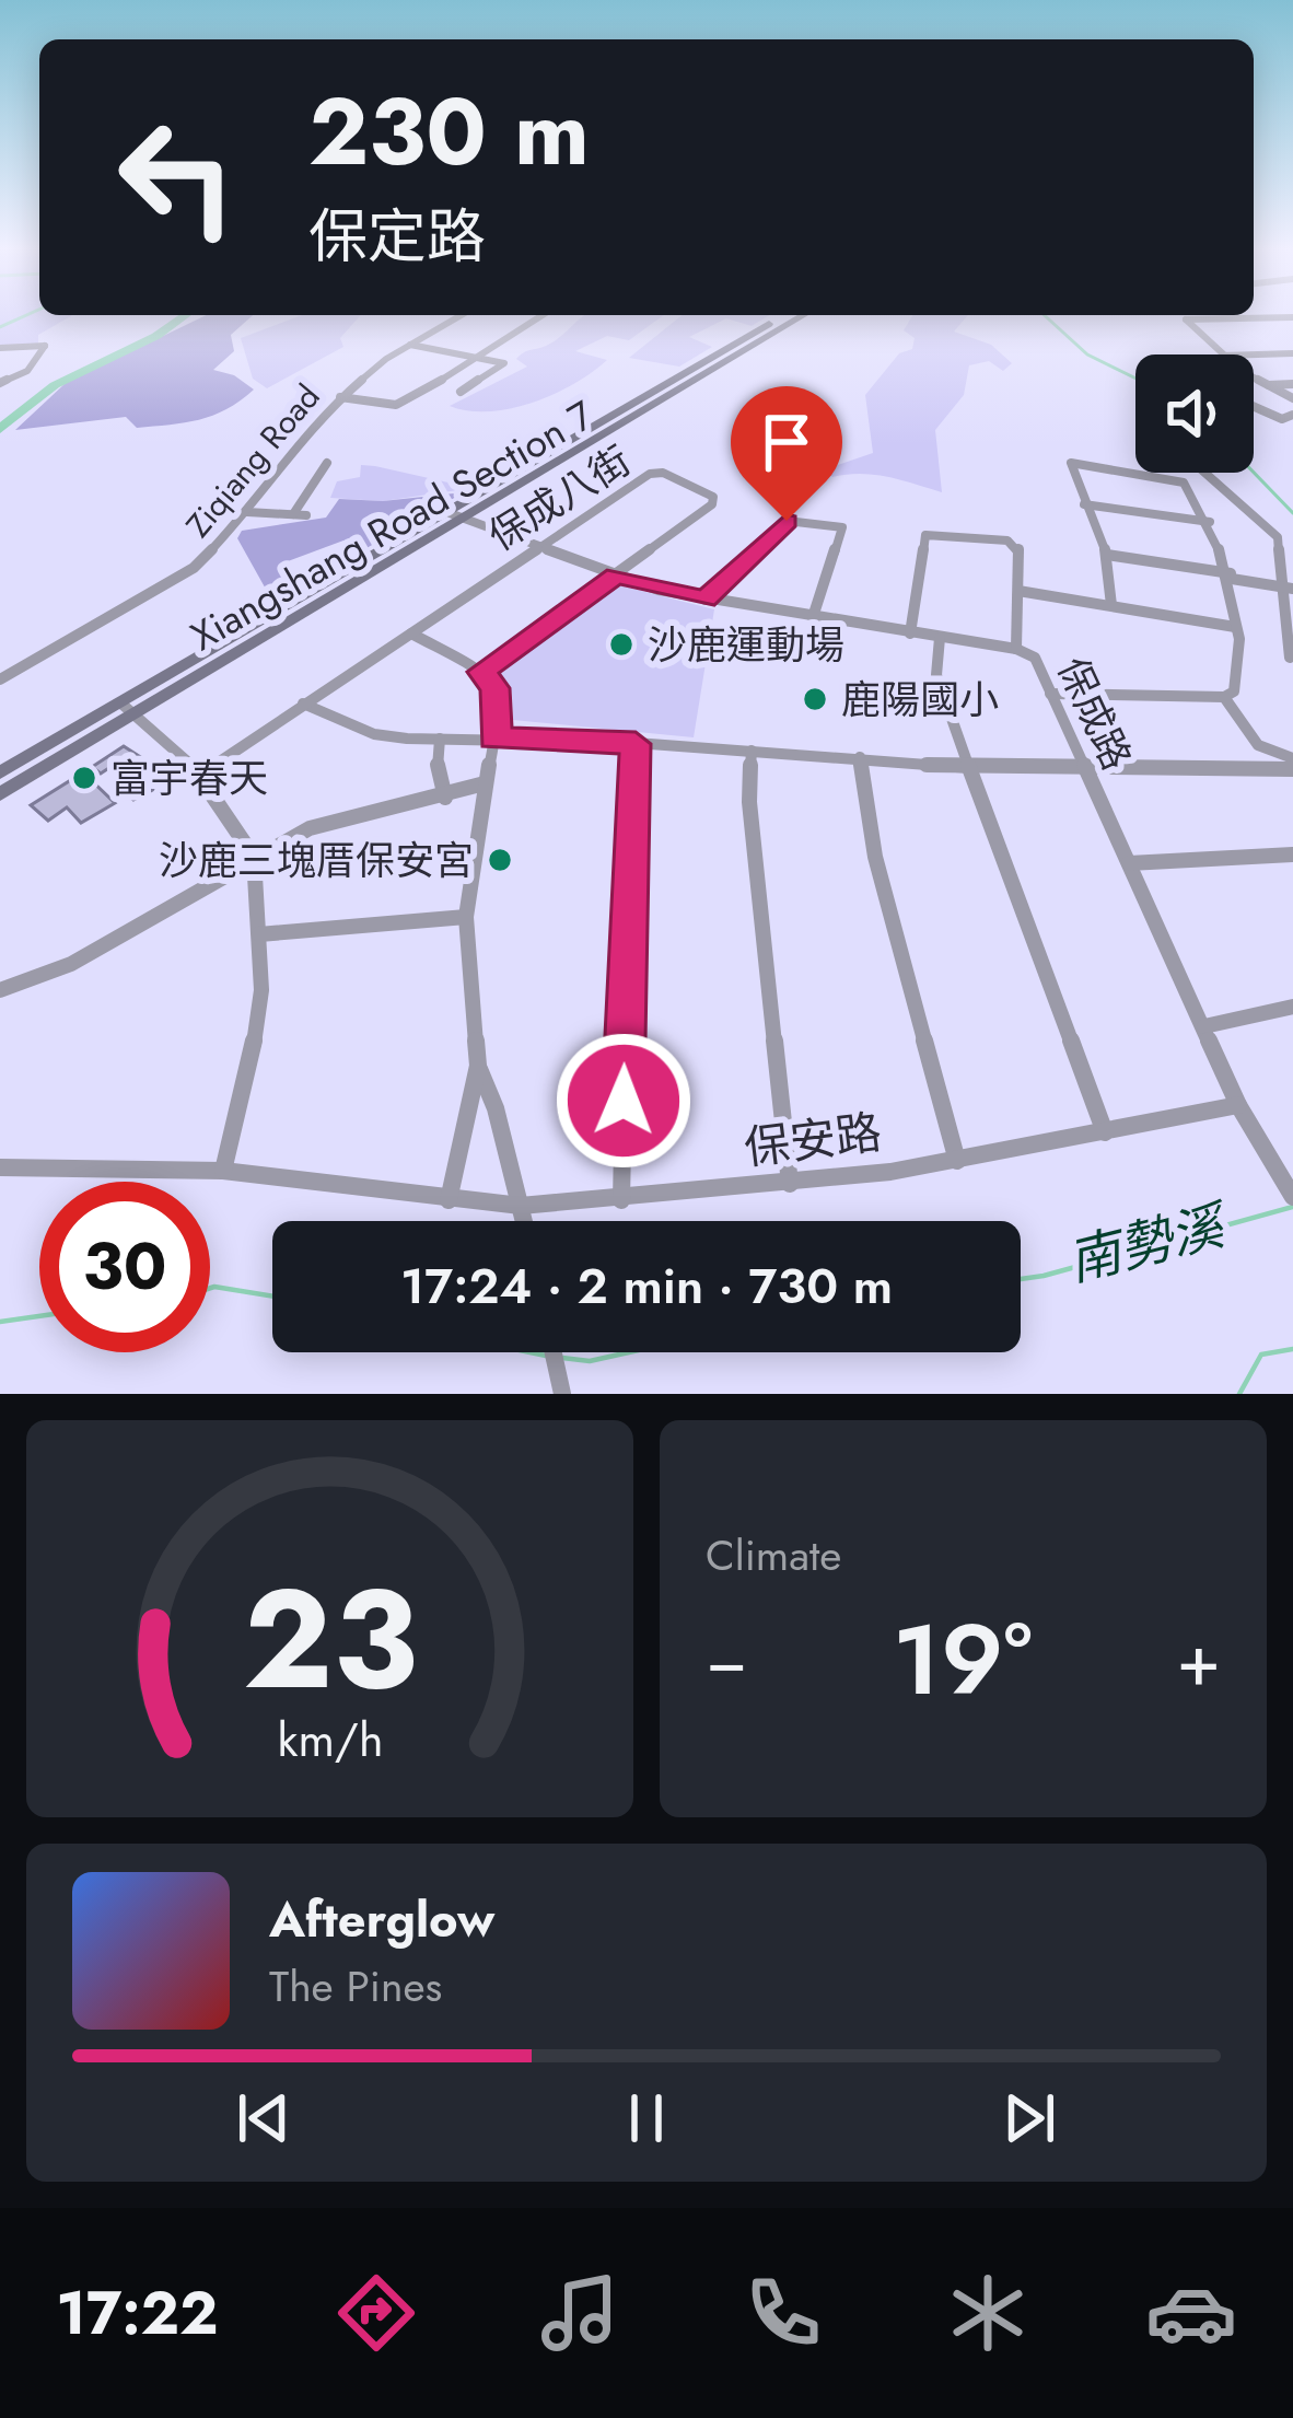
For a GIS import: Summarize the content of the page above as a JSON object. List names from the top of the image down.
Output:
{
  "streets": {
    "main road": ["Xiangshang Road Section 7"],
    "street": [
      "Ziqiang Road",
      "保成八街",
      "保成路",
      "保安路"
    ]
  },
  "crossings": [
    ["保成八街", "保成路"],
    ["Xiangshang Road Section 7", "保成路"],
    ["保成路", "保安路"]
  ],
  "water": ["南勢溪"],
  "places": [
    "沙鹿運動場",
    "鹿陽國小",
    "富宇春天",
    "沙鹿三塊厝保安宮"
  ],
  "page": {
    "turn": ["230 m", "保定路"],
    "limit": "30",
    "trip": "17:24 · 2 min · 730 m",
    "tile": "Climate",
    "heat": ["−", "19°", "+"],
    "song": ["Afterglow", "The Pines"],
    "tabs": "17:22",
    "gauge": ["23", "km/h"]
  }
}
